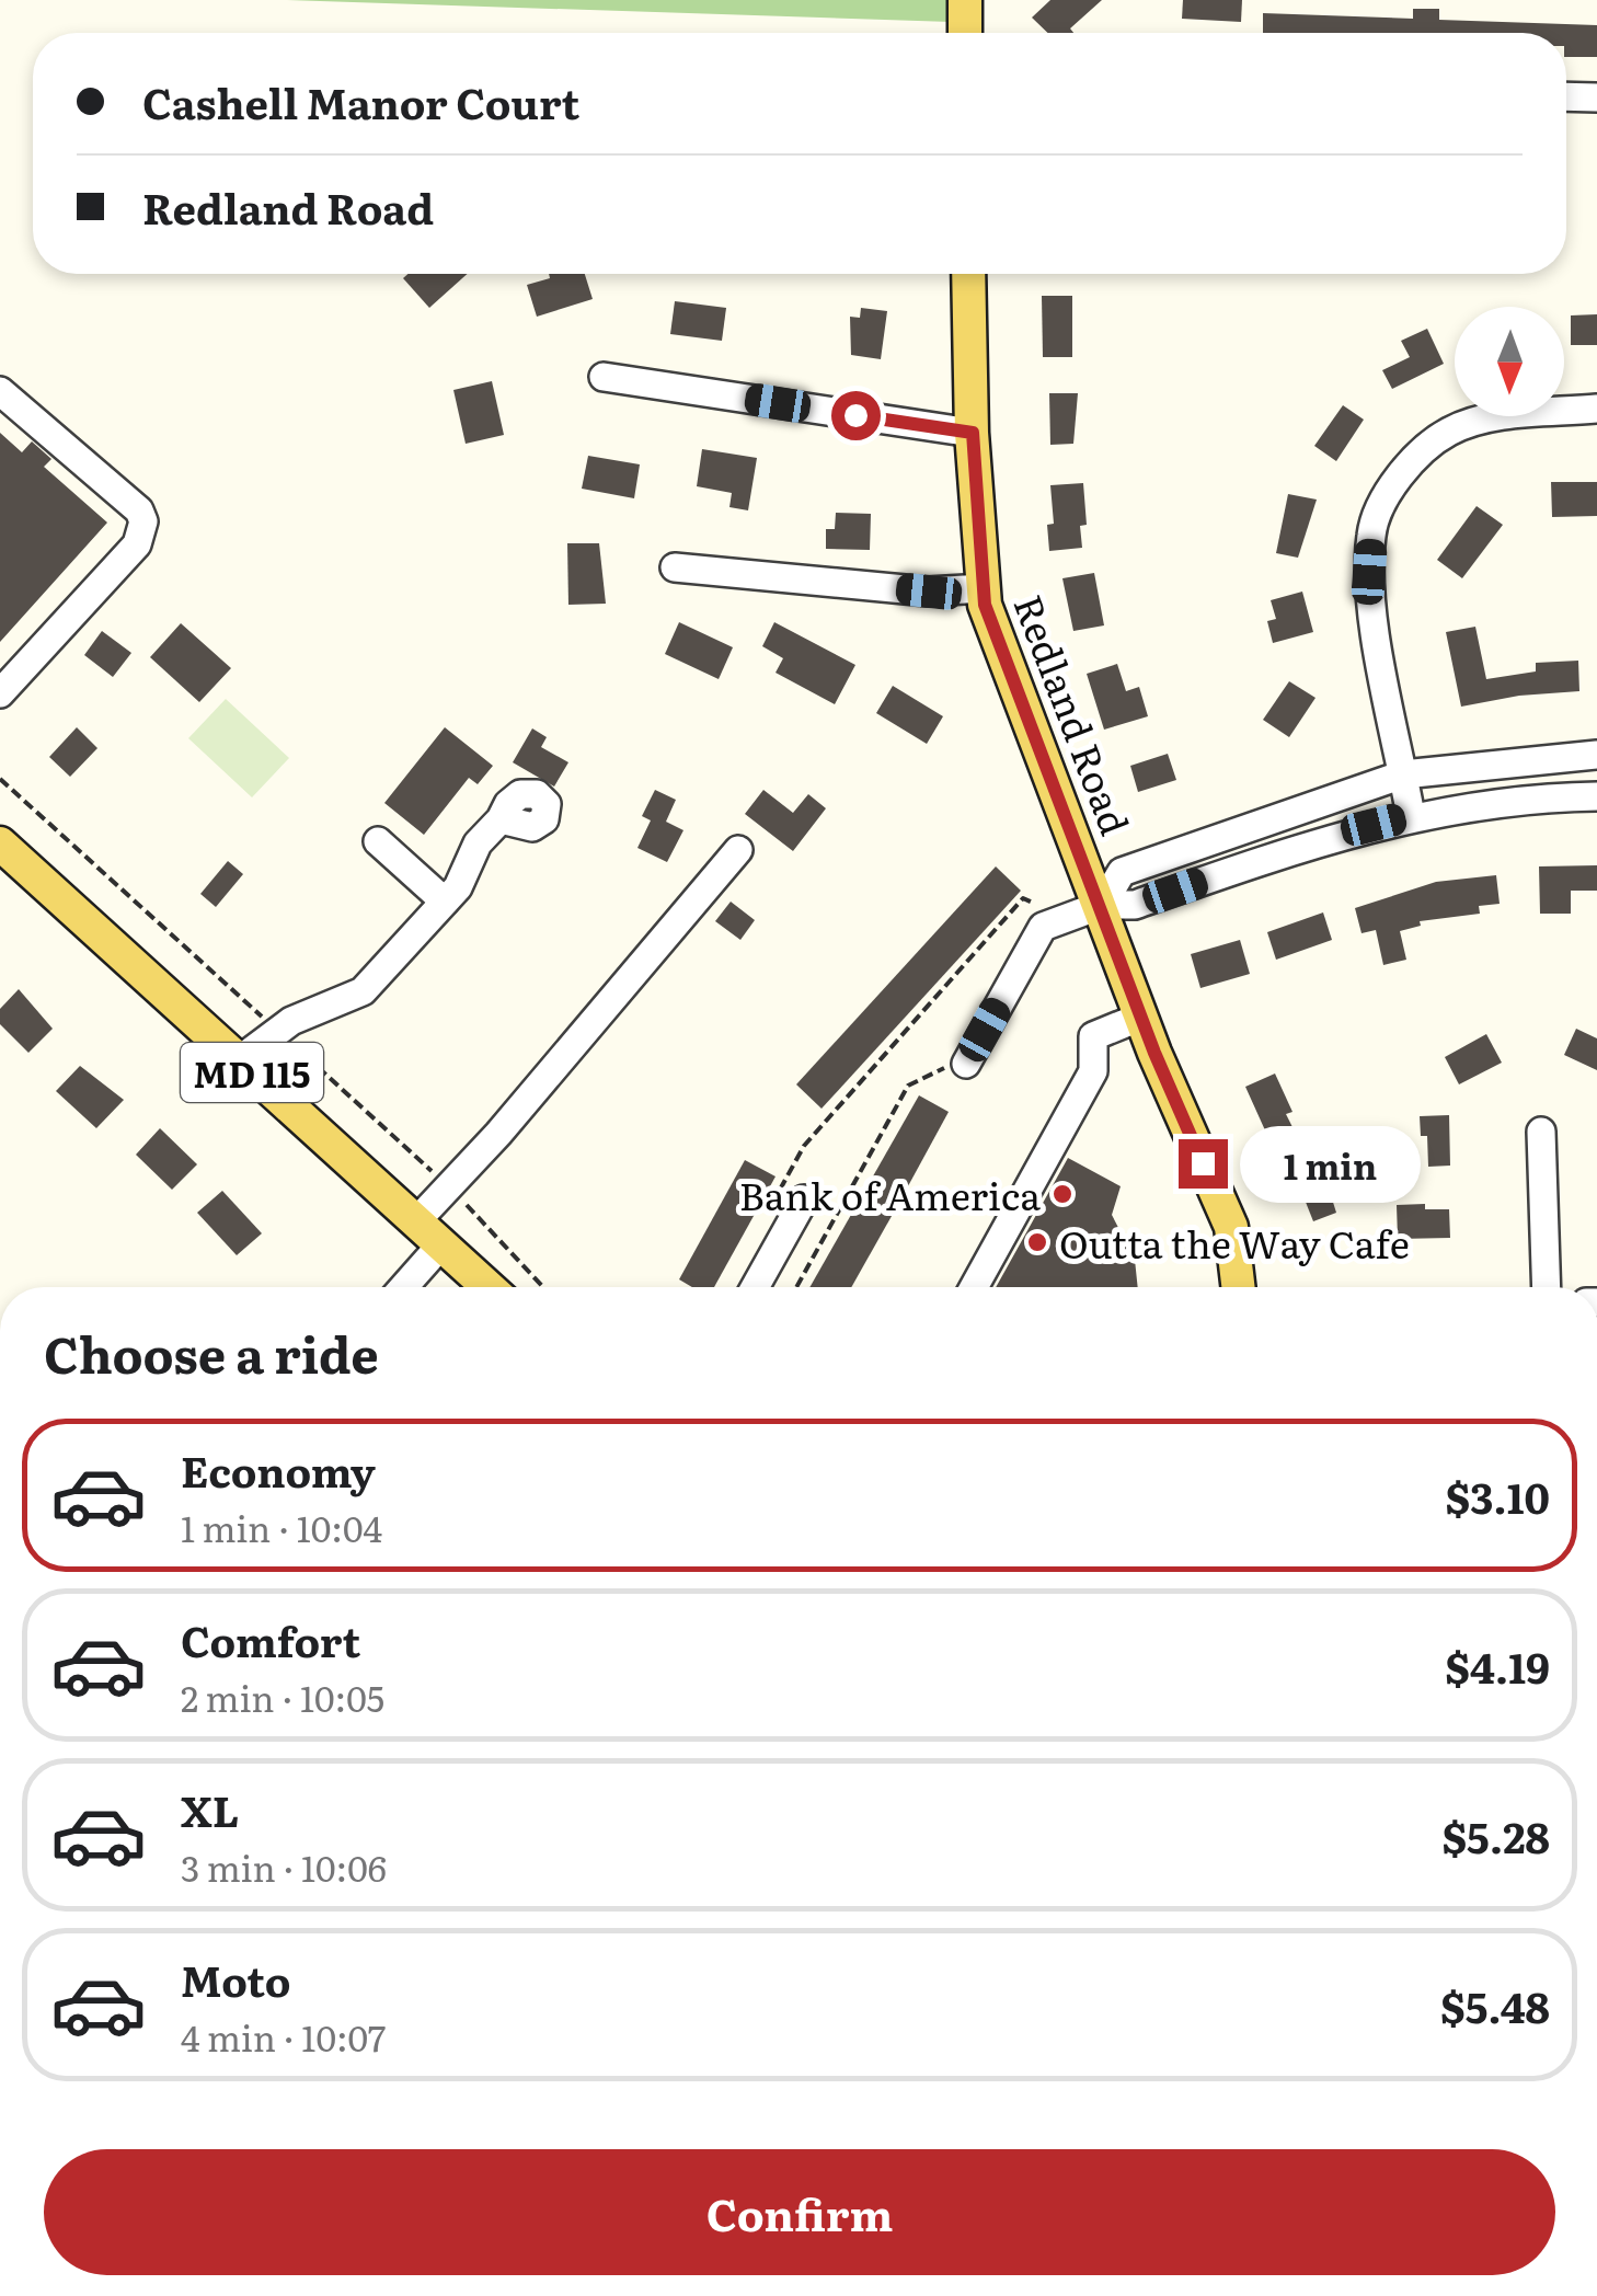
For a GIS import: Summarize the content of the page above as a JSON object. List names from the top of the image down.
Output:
{
  "streets": {
    "main road": ["Redland Road", "MD 115"]
  },
  "places": ["Bank of America", "Outta the Way Cafe"],
  "north": "bottom",
  "page": {
    "banner": ["Cashell Manor Court", "Redland Road"],
    "bubble": "1 min",
    "heading": "Choose a ride",
    "list": [
      {
        "name": "Economy",
        "note": "1 min · 10:04",
        "value": "$3.10"
      },
      {
        "name": "Comfort",
        "note": "2 min · 10:05",
        "value": "$4.19"
      },
      {
        "name": "XL",
        "note": "3 min · 10:06",
        "value": "$5.28"
      },
      {
        "name": "Moto",
        "note": "4 min · 10:07",
        "value": "$5.48"
      }
    ],
    "buttons": "Confirm"
  }
}
